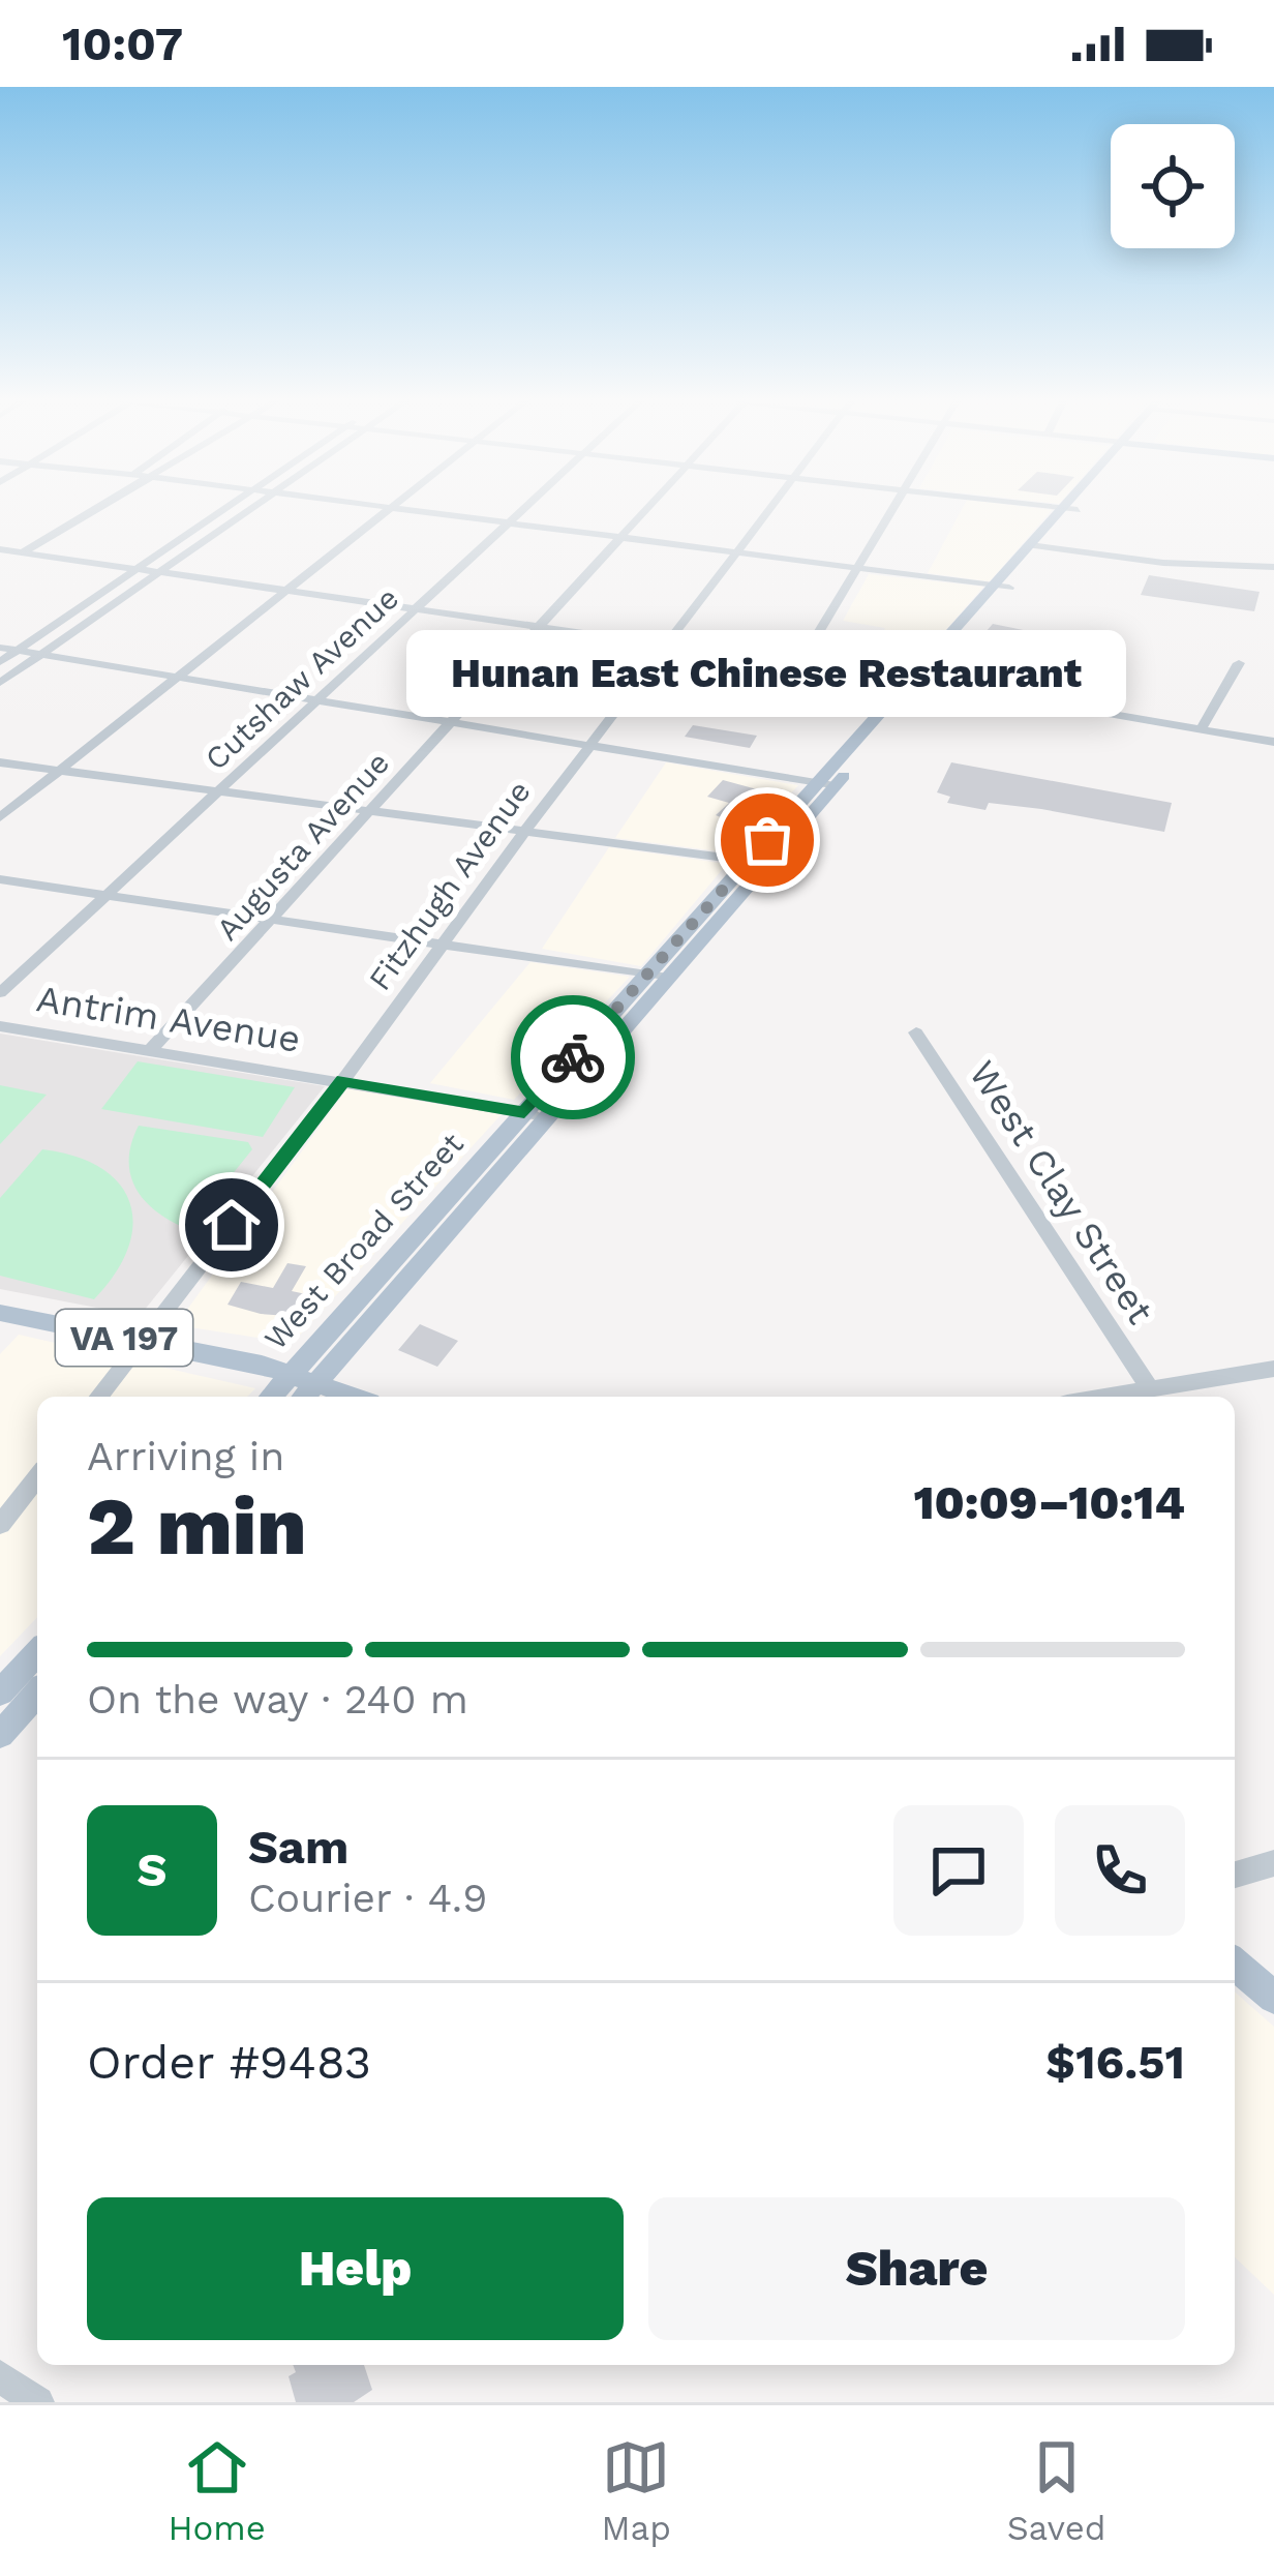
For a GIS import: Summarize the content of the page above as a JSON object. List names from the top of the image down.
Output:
{
  "streets": {
    "main road": ["West Broad Street", "VA 197"],
    "street": [
      "Cutshaw Avenue",
      "Augusta Avenue",
      "Fitzhugh Avenue",
      "Antrim Avenue",
      "West Clay Street"
    ]
  },
  "crossings": [
    ["Augusta Avenue", "Antrim Avenue"],
    ["Fitzhugh Avenue", "Antrim Avenue"],
    ["Fitzhugh Avenue", "VA 197"],
    ["Antrim Avenue", "West Broad Street"],
    ["West Broad Street", "VA 197"]
  ],
  "places": ["Hunan East Chinese Restaurant"],
  "page": {
    "status": "10:07",
    "bubble": "Hunan East Chinese Restaurant",
    "heading": ["2 min", "Arriving in", "10:09–10:14"],
    "panel": [
      "Sam",
      "Courier · 4.9",
      "Order #9483",
      "$16.51"
    ],
    "bar": "On the way · 240 m",
    "round": "S",
    "buttons": ["Help", "Share"],
    "tabs": ["Home", "Map", "Saved"]
  }
}
